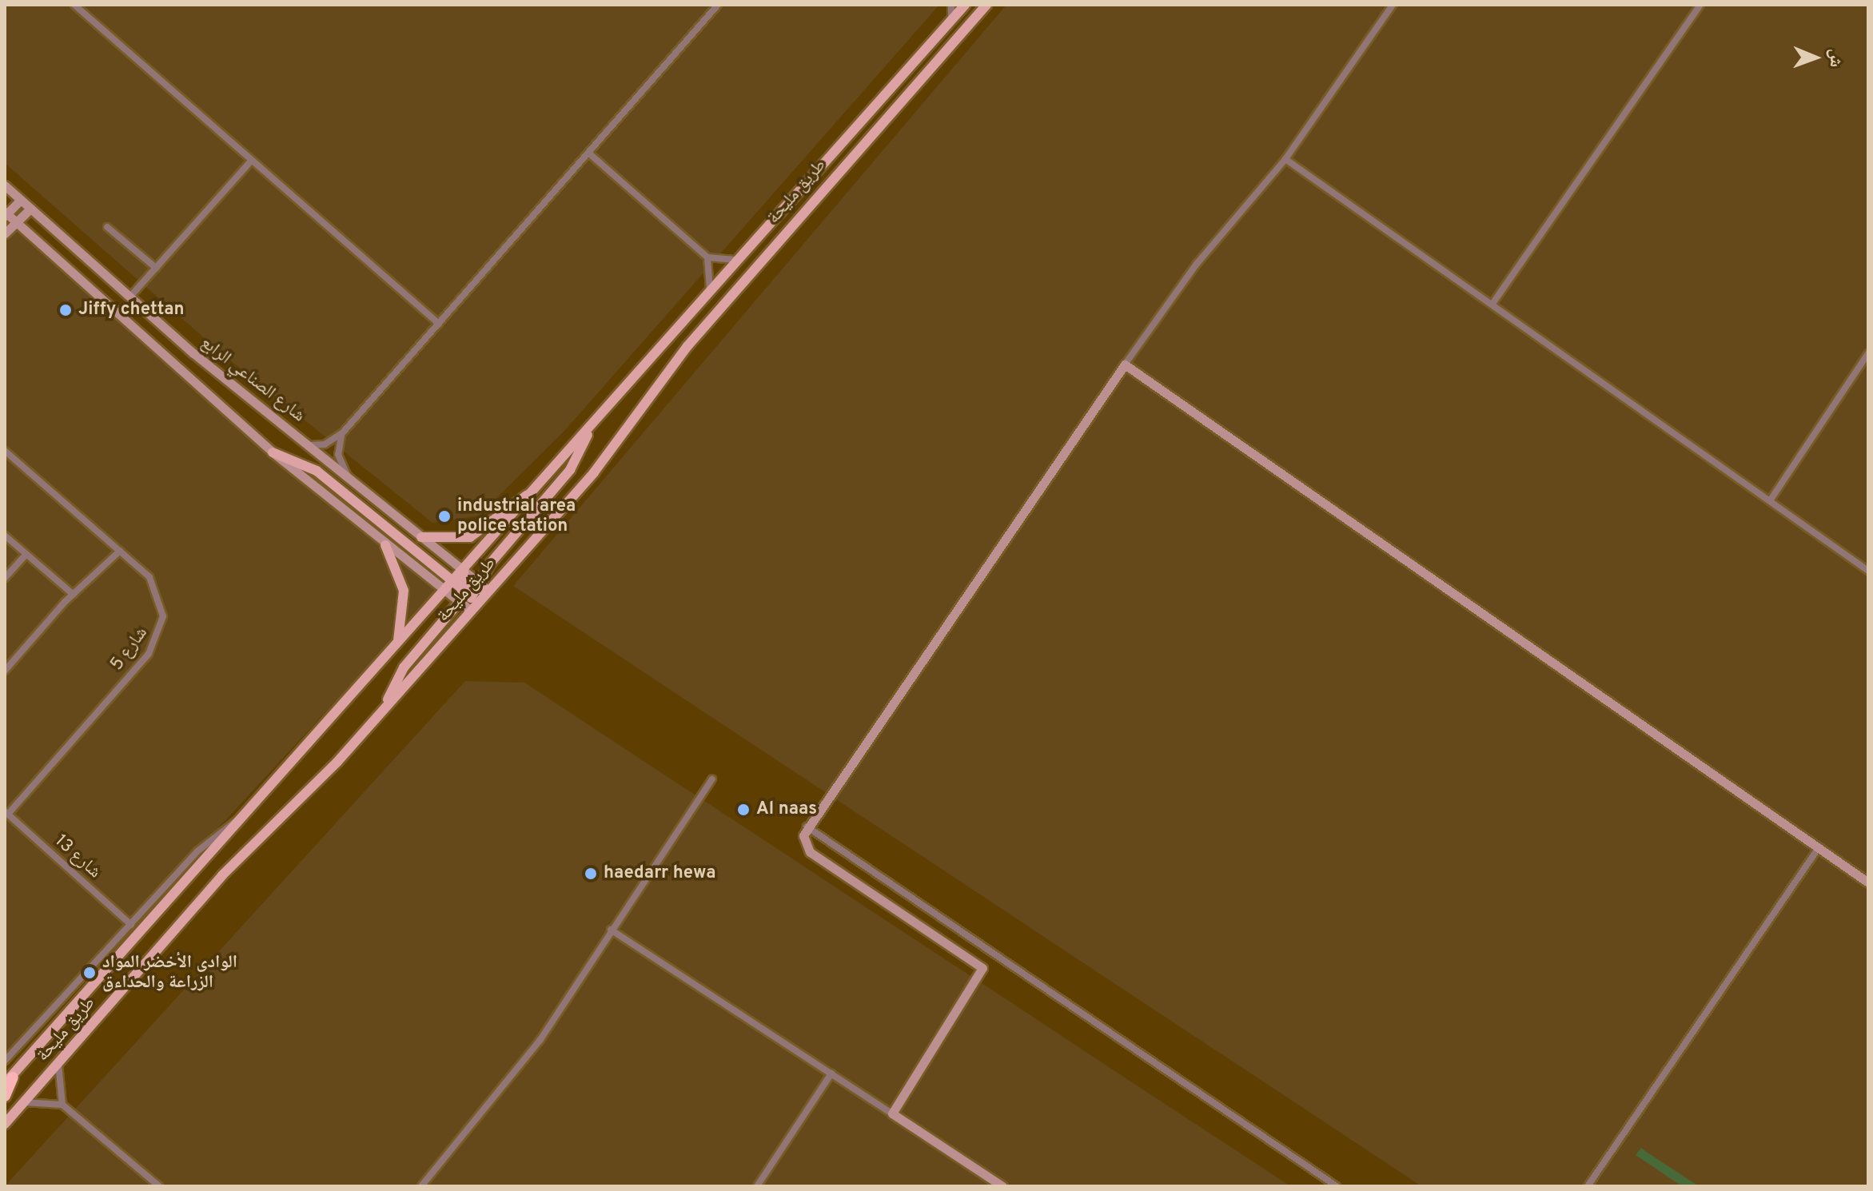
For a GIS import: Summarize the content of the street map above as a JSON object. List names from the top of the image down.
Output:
{
  "streets": {
    "main road": ["طريق مليحة", "شارع الصناعي الرابع"],
    "street": ["شارع 5", "شارع 13"]
  },
  "crossings": [
    ["طريق مليحة", "شارع الصناعي الرابع"],
    ["شارع 5", "شارع 13"]
  ],
  "places": [
    "Jiffy chettan",
    "industrial area police station",
    "Al naas",
    "haedarr hewa",
    "الوادى الأخضر المواد الزراعة والحداءق"
  ],
  "north": "right"
}
